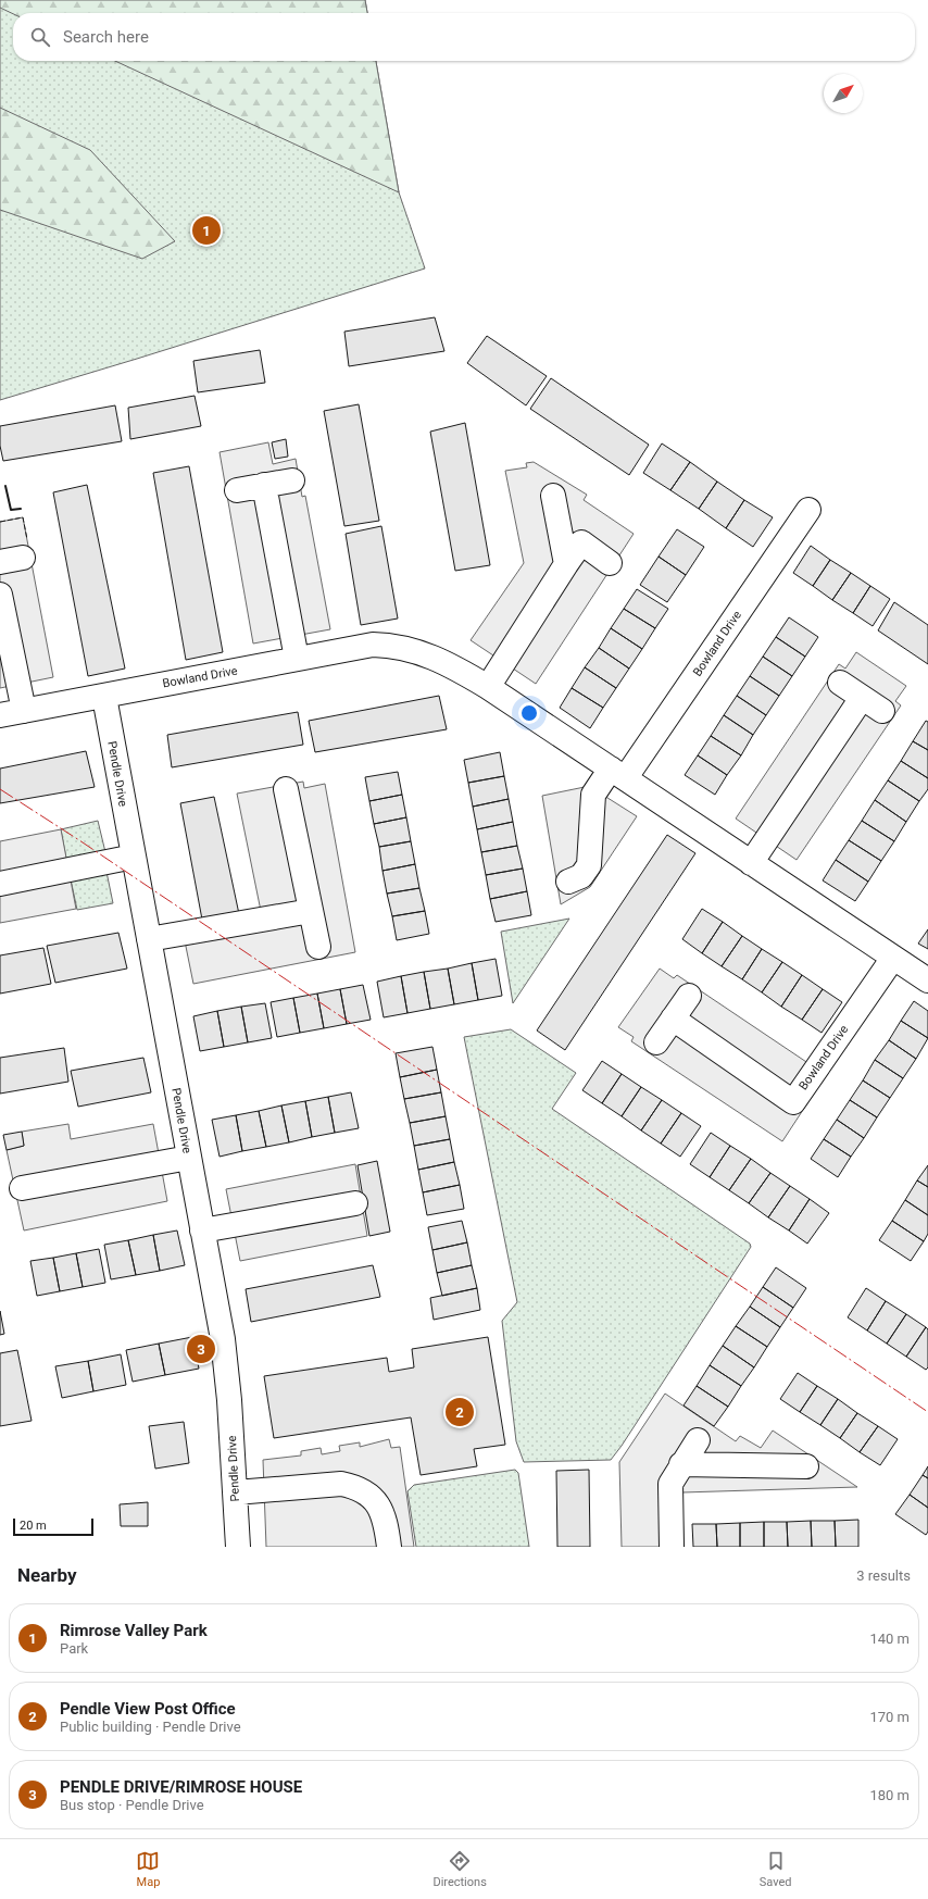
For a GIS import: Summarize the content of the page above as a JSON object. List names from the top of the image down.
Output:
{
  "streets": {
    "street": ["Bowland Drive", "Pendle Drive"]
  },
  "crossings": [
    ["Bowland Drive", "Pendle Drive"]
  ],
  "scale_bar": "20 m",
  "north": "top right",
  "page": {
    "search": "Search here",
    "pins": ["1", "3", "2"],
    "scale": "20 m",
    "heading": ["Nearby", "3 results"],
    "list": [
      {
        "mark": "1",
        "name": "Rimrose Valley Park",
        "note": "Park",
        "value": "140 m"
      },
      {
        "mark": "2",
        "name": "Pendle View Post Office",
        "note": "Public building · Pendle Drive",
        "value": "170 m"
      },
      {
        "mark": "3",
        "name": "PENDLE DRIVE/RIMROSE HOUSE",
        "note": "Bus stop · Pendle Drive",
        "value": "180 m"
      }
    ],
    "nav": ["Map", "Directions", "Saved"]
  }
}
